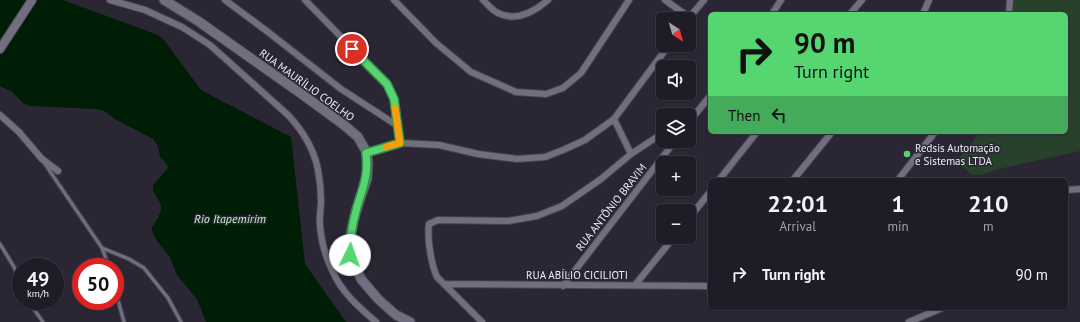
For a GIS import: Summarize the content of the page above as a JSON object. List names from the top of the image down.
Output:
{
  "streets": {
    "main road": ["RUA MAURÍLIO COELHO"],
    "street": ["RUA ANTÔNIO BRAVIM", "RUA ABÍLIO CICILIOTI"]
  },
  "crossings": [
    ["RUA ANTÔNIO BRAVIM", "RUA ABÍLIO CICILIOTI"]
  ],
  "water": ["Rio Itapemirim"],
  "places": ["Redsis Automação e Sistemas LTDA"],
  "north": "bottom right",
  "page": {
    "map_buttons": ["+", "−"],
    "turn": ["90 m", "Turn right"],
    "then": "Then",
    "eta": [
      "22:01",
      "Arrival",
      "1",
      "min",
      "210",
      "m"
    ],
    "list": [
      {
        "name": "Turn right",
        "value": "90 m"
      }
    ],
    "speed": "49 km/h",
    "limit": "50"
  }
}
